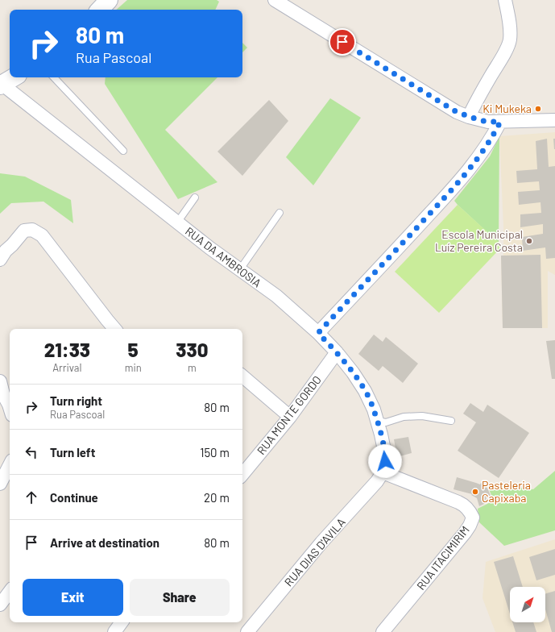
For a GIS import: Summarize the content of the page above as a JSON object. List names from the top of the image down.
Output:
{
  "streets": {
    "street": [
      "RUA DA AMBROSIA",
      "RUA MONTE GORDO",
      "RUA DIAS D'AVILA",
      "RUA ITACIMIRIM"
    ]
  },
  "crossings": [
    ["RUA DA AMBROSIA", "RUA MONTE GORDO"],
    ["RUA DA AMBROSIA", "RUA DIAS D'AVILA"],
    ["RUA DA AMBROSIA", "RUA ITACIMIRIM"],
    ["RUA DIAS D'AVILA", "RUA ITACIMIRIM"]
  ],
  "places": ["Ki Mukeka", "Escola Municipal Luíz Pereira Costa", "Pasteleria Capixaba"],
  "north": "top right",
  "page": {
    "turn": ["80 m", "Rua Pascoal"],
    "eta": [
      "21:33",
      "Arrival",
      "5",
      "min",
      "330",
      "m"
    ],
    "list": [
      {
        "name": "Turn right",
        "note": "Rua Pascoal",
        "value": "80 m"
      },
      {
        "name": "Turn left",
        "value": "150 m"
      },
      {
        "name": "Continue",
        "value": "20 m"
      },
      {
        "name": "Arrive at destination",
        "value": "80 m"
      }
    ],
    "buttons": ["Exit", "Share"]
  }
}
